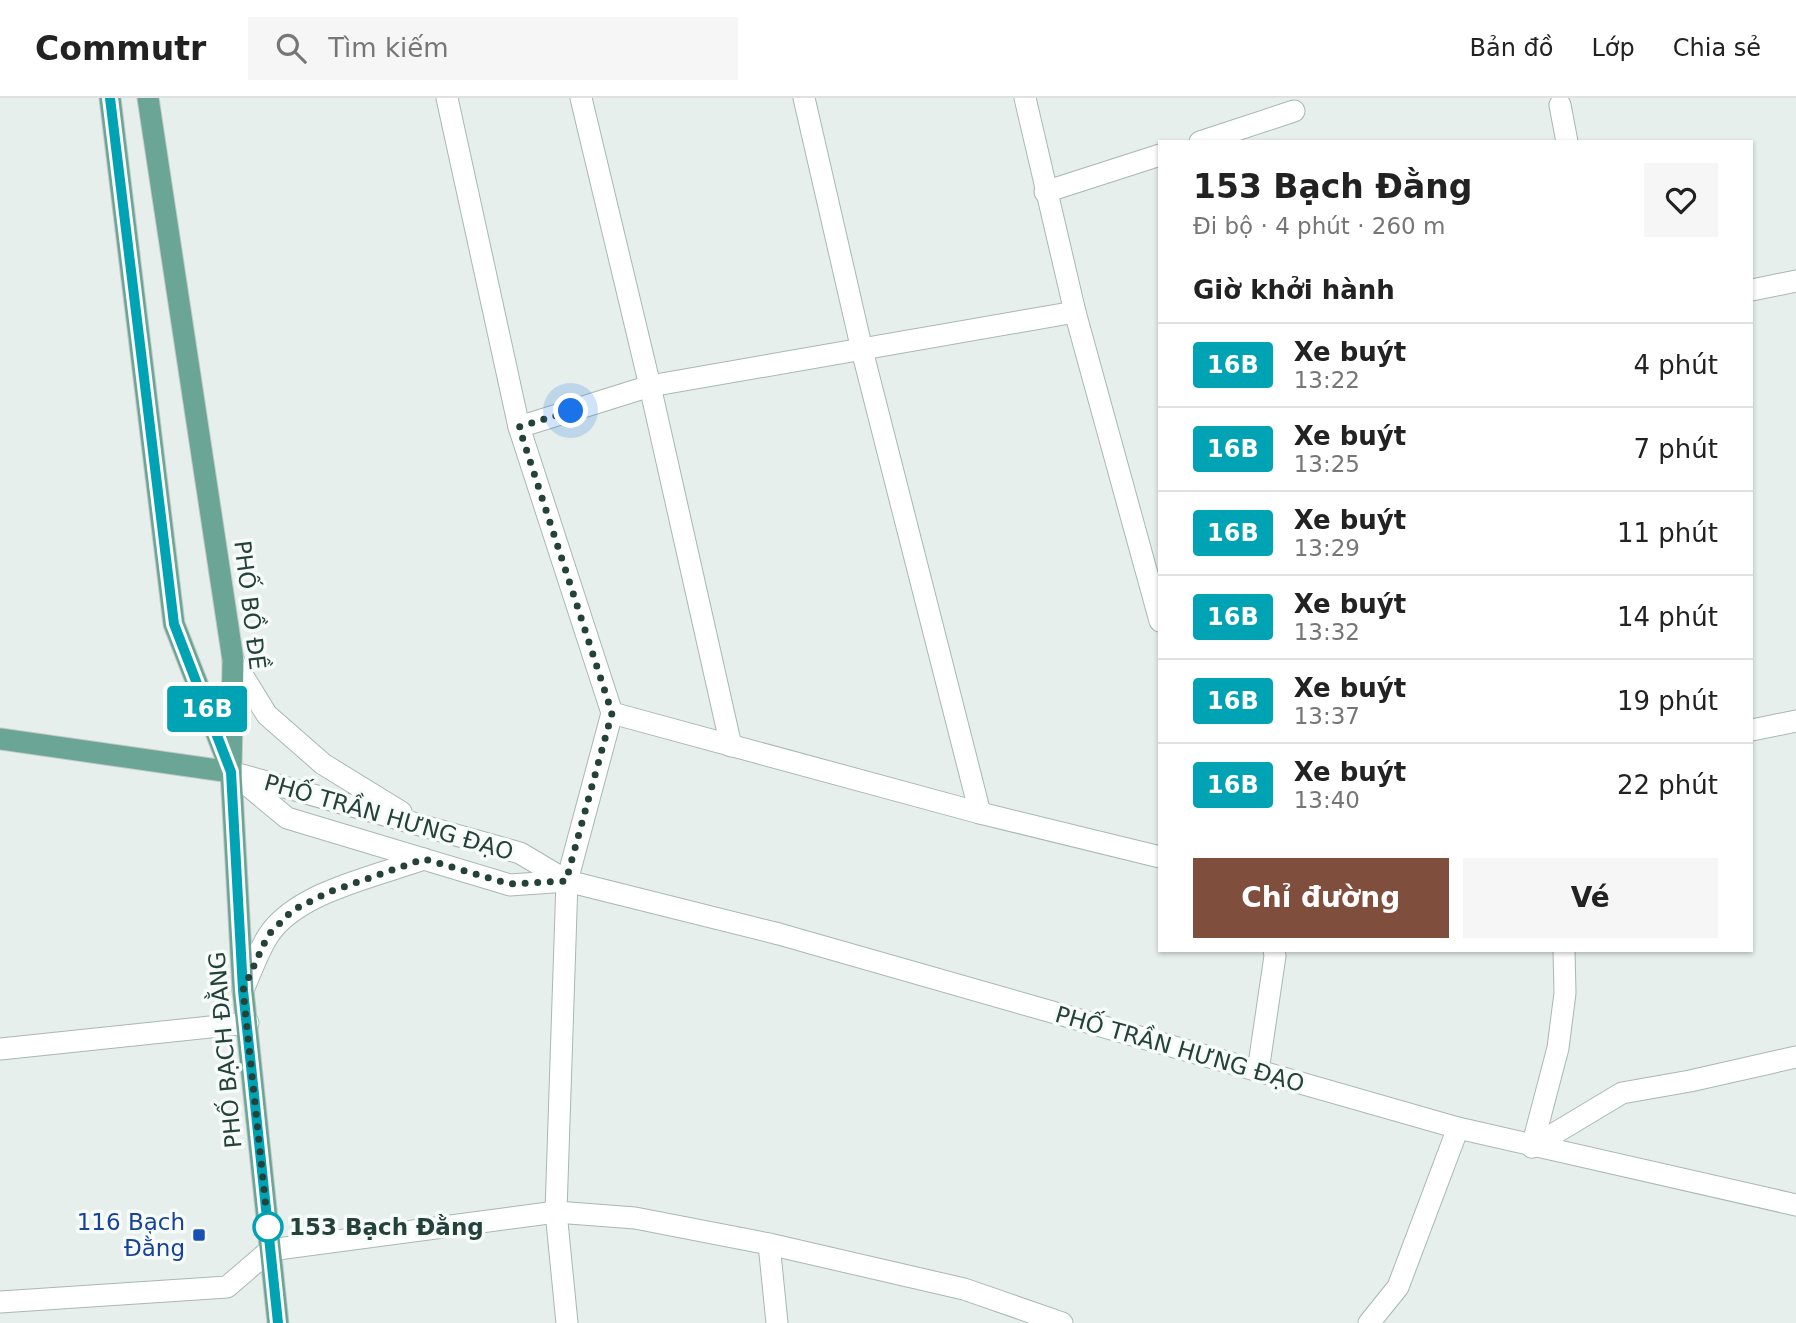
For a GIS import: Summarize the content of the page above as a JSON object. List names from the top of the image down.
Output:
{
  "streets": {
    "main road": ["PHỐ BỒ ĐỀ", "PHỐ BẠCH ĐẰNG"],
    "street": ["PHỐ TRẦN HƯNG ĐẠO"]
  },
  "crossings": [
    ["PHỐ BỒ ĐỀ", "PHỐ TRẦN HƯNG ĐẠO"],
    ["PHỐ BỒ ĐỀ", "PHỐ BẠCH ĐẰNG"],
    ["PHỐ TRẦN HƯNG ĐẠO", "PHỐ BẠCH ĐẰNG"]
  ],
  "places": {
    "other": ["153 Bạch Đằng"],
    "transit": ["116 Bạch Đằng"]
  },
  "lines": ["bus line 16B"],
  "page": {
    "header": "Commutr",
    "search": "Tìm kiếm",
    "nav": ["Bản đồ", "Lớp", "Chia sẻ"],
    "on_map": "16B",
    "heading": [
      ["153 Bạch Đằng", "Đi bộ · 4 phút · 260 m"],
      "Giờ khởi hành"
    ],
    "list": [
      {
        "mark": "16B",
        "name": "Xe buýt",
        "note": "13:22",
        "value": "4 phút"
      },
      {
        "mark": "16B",
        "name": "Xe buýt",
        "note": "13:25",
        "value": "7 phút"
      },
      {
        "mark": "16B",
        "name": "Xe buýt",
        "note": "13:29",
        "value": "11 phút"
      },
      {
        "mark": "16B",
        "name": "Xe buýt",
        "note": "13:32",
        "value": "14 phút"
      },
      {
        "mark": "16B",
        "name": "Xe buýt",
        "note": "13:37",
        "value": "19 phút"
      },
      {
        "mark": "16B",
        "name": "Xe buýt",
        "note": "13:40",
        "value": "22 phút"
      }
    ],
    "buttons": ["Chỉ đường", "Vé"]
  }
}
